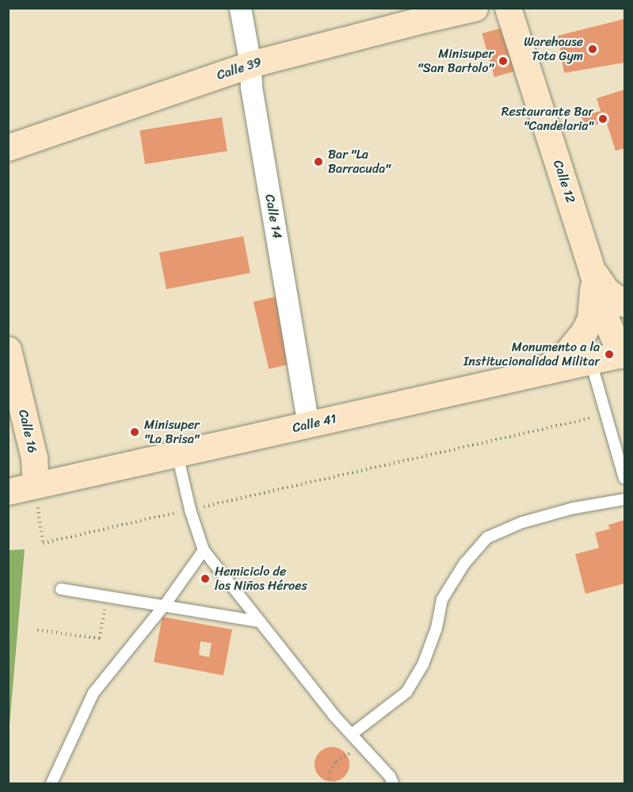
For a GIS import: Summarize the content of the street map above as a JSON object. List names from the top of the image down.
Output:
{
  "streets": {
    "main road": [
      "Calle 39",
      "Calle 12",
      "Calle 41",
      "Calle 16"
    ],
    "street": ["Calle 14"]
  },
  "crossings": [
    ["Calle 39", "Calle 14"],
    ["Calle 12", "Calle 41"],
    ["Calle 14", "Calle 41"],
    ["Calle 41", "Calle 16"]
  ],
  "places": [
    "Warehouse Tota Gym",
    "Minisuper \"San Bartolo\"",
    "Restaurante Bar \"Candelaria\"",
    "Bar \"La Barracuda\"",
    "Monumento a la Institucionalidad Militar",
    "Minisuper \"La Brisa\"",
    "Hemiciclo de los Niños Héroes"
  ]
}
